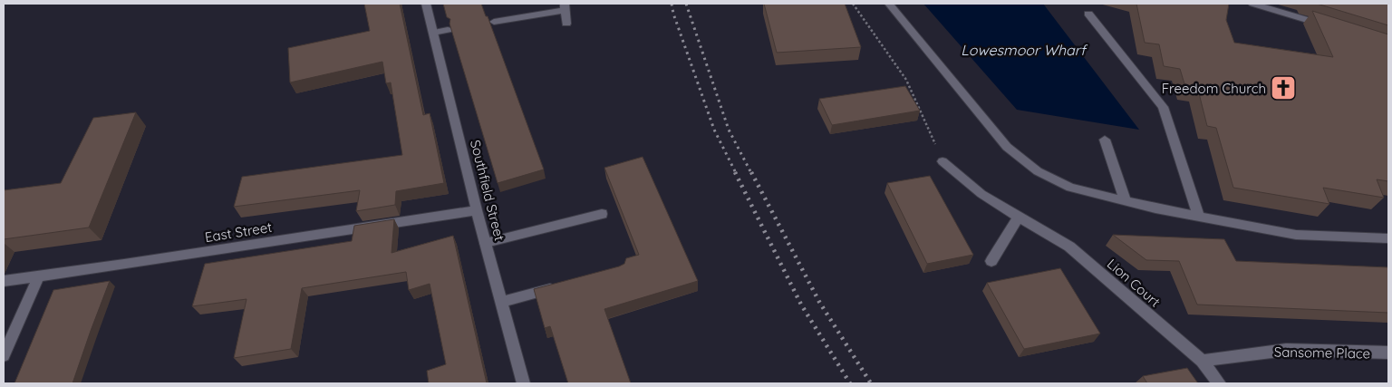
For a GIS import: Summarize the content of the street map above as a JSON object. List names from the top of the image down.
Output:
{
  "streets": {
    "street": [
      "Southfield Street",
      "East Street",
      "Lion Court",
      "Sansome Place"
    ]
  },
  "crossings": [
    ["Southfield Street", "East Street"],
    ["Lion Court", "Sansome Place"]
  ],
  "water": ["Lowesmoor Wharf"],
  "places": {
    "church": ["Freedom Church"]
  }
}
